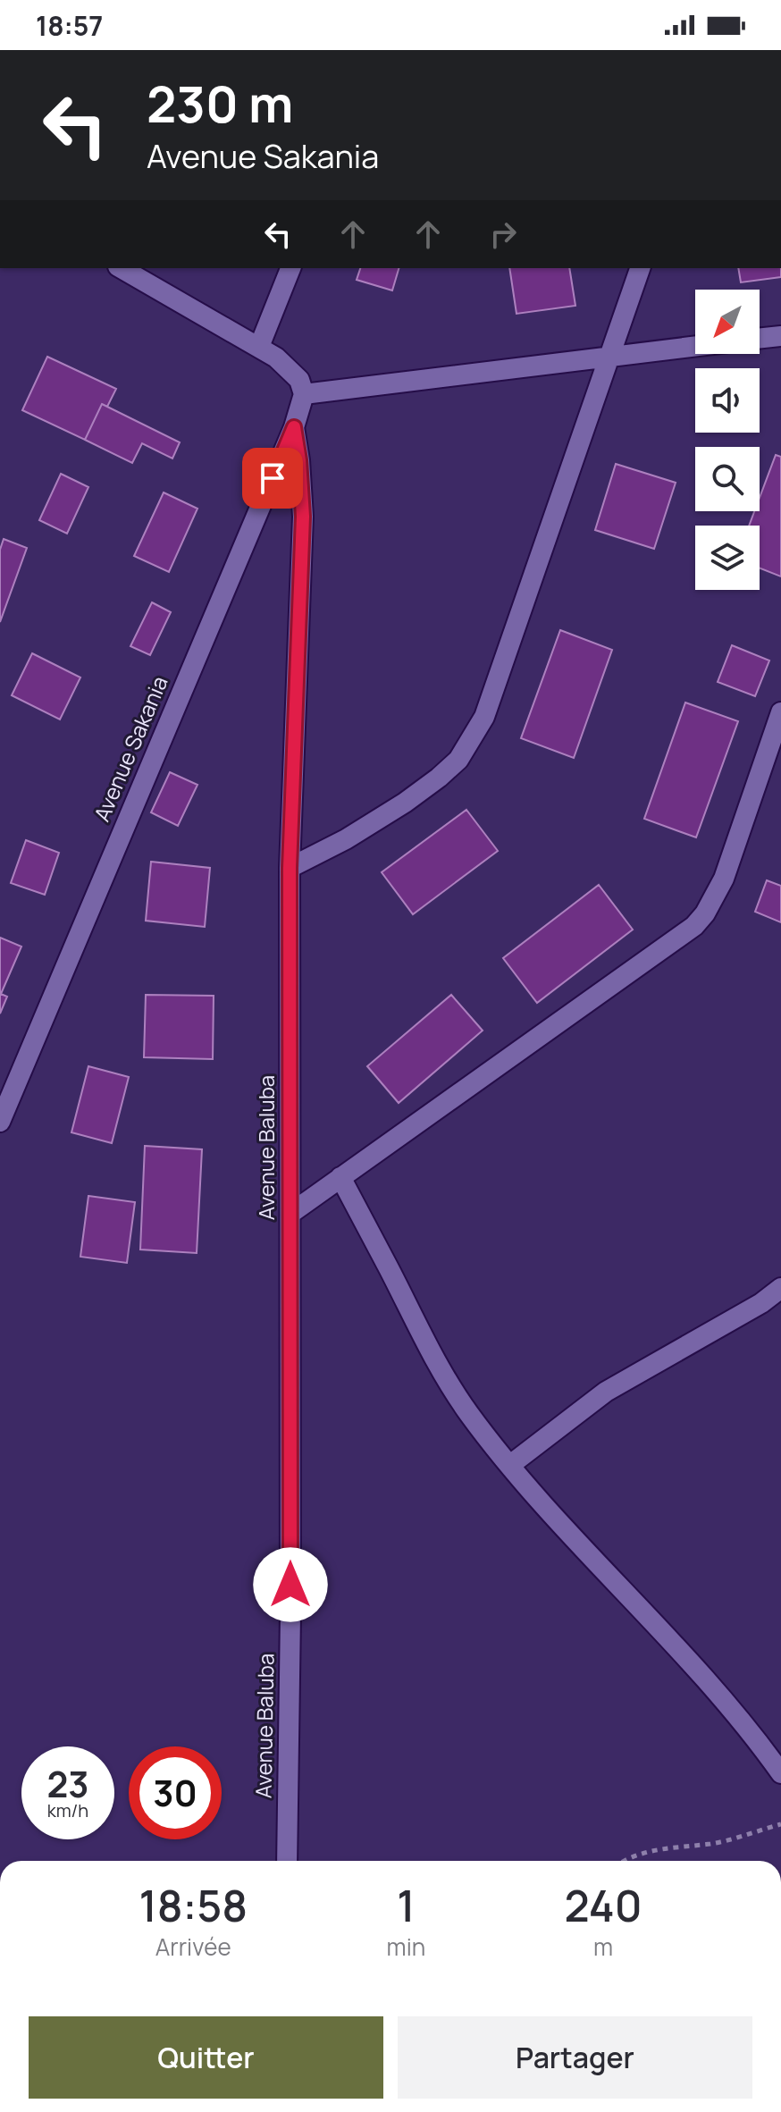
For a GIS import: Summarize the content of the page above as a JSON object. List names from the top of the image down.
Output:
{
  "streets": {
    "street": ["Avenue Sakania", "Avenue Baluba"]
  },
  "crossings": [
    ["Avenue Sakania", "Avenue Baluba"]
  ],
  "north": "bottom left",
  "page": {
    "status": "18:57",
    "turn": ["230 m", "Avenue Sakania"],
    "speed": "23 km/h",
    "limit": "30",
    "eta": [
      "18:58",
      "Arrivée",
      "1",
      "min",
      "240",
      "m"
    ],
    "buttons": ["Quitter", "Partager"]
  }
}
